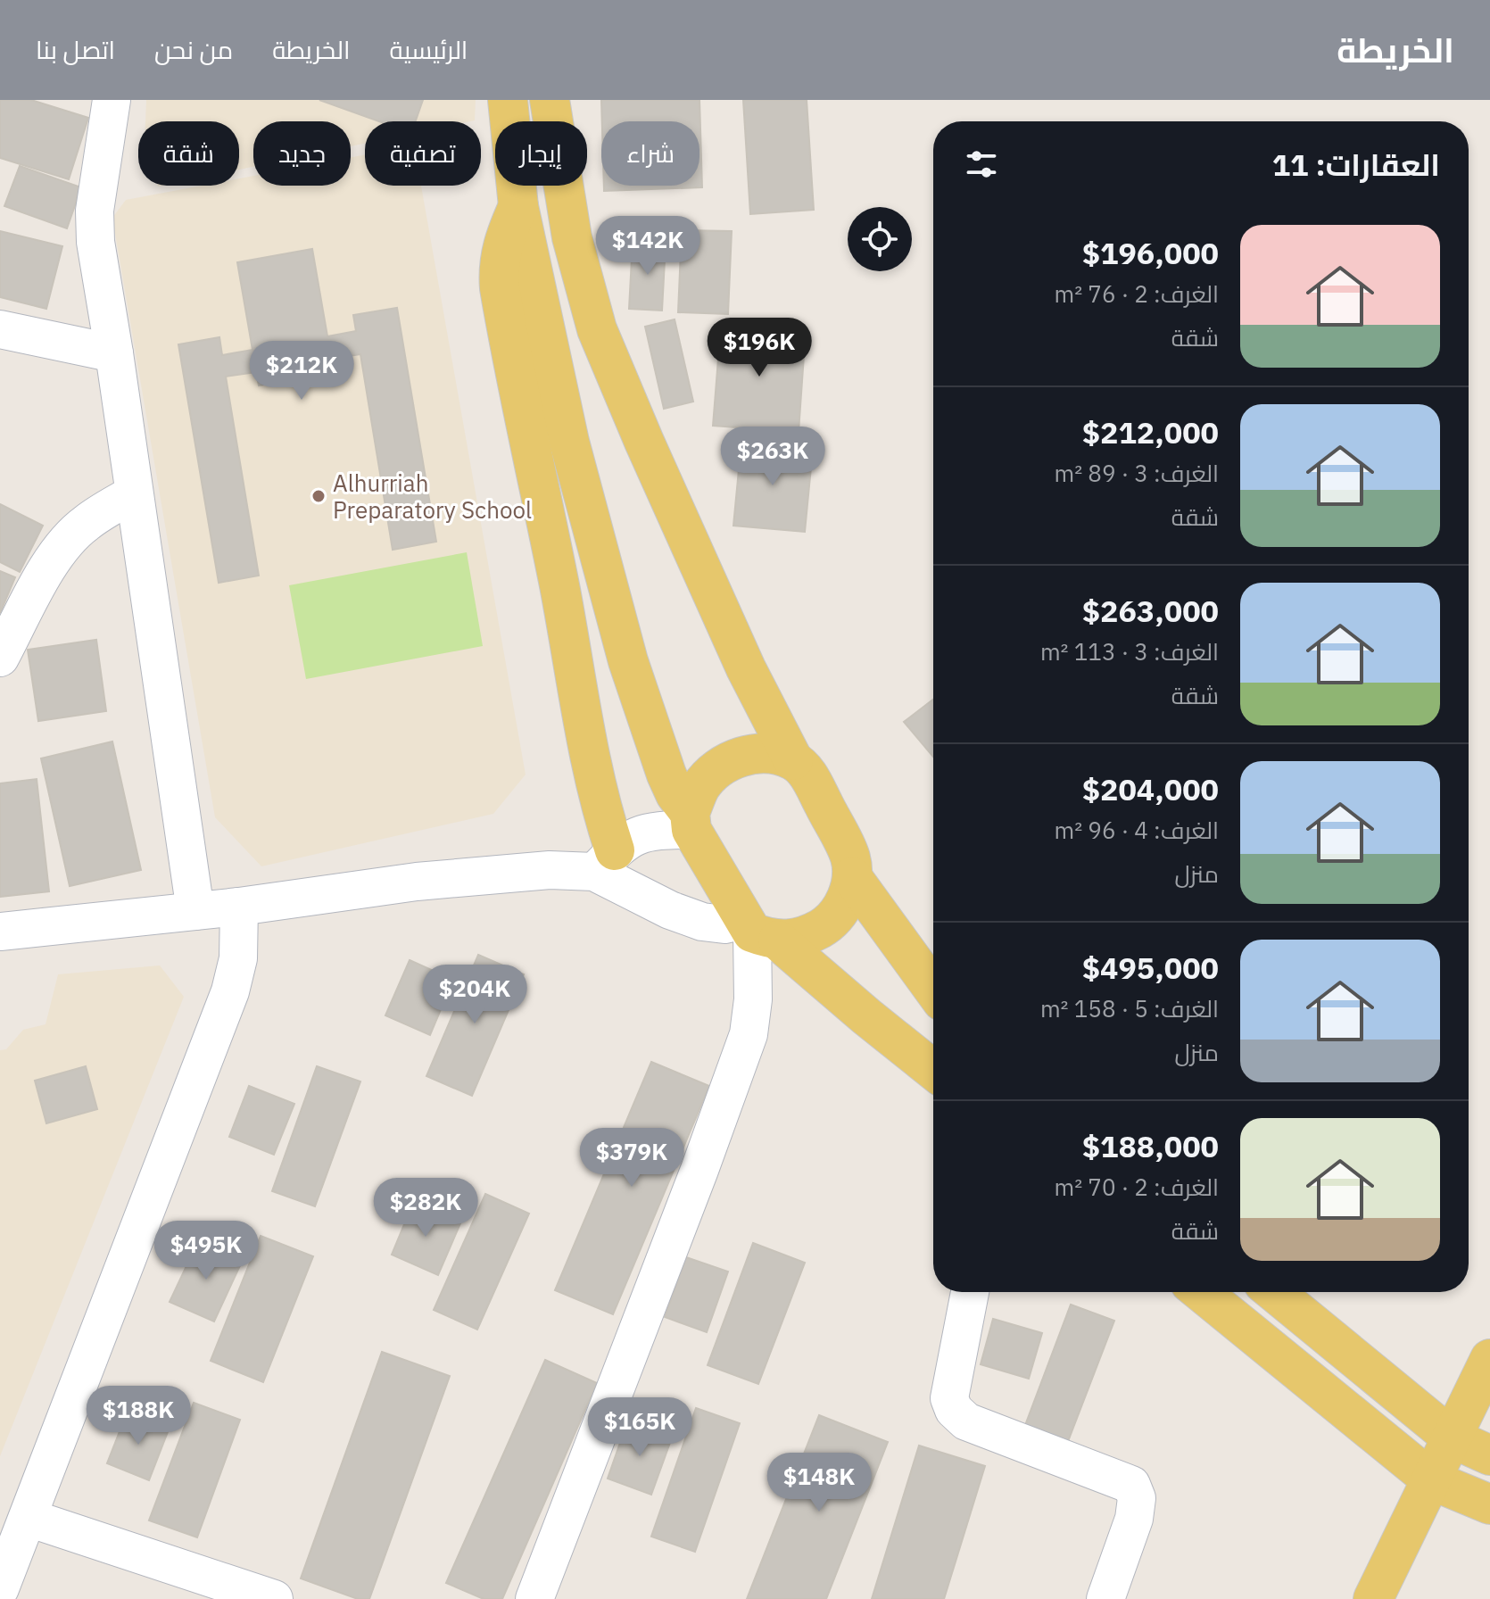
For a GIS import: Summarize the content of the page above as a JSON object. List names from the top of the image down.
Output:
{
  "places": ["Alhurriah Preparatory School"],
  "page": {
    "header": "الخريطة",
    "nav": [
      "الرئيسية",
      "الخريطة",
      "من نحن",
      "اتصل بنا"
    ],
    "chip": [
      "شراء",
      "إيجار",
      "تصفية",
      "جديد",
      "شقة"
    ],
    "heading": "العقارات: 11",
    "list": [
      {
        "name": "$196,000",
        "note": "الغرف: 2 · 76 m² · شقة"
      },
      {
        "name": "$212,000",
        "note": "الغرف: 3 · 89 m² · شقة"
      },
      {
        "name": "$263,000",
        "note": "الغرف: 3 · 113 m² · شقة"
      },
      {
        "name": "$204,000",
        "note": "الغرف: 4 · 96 m² · منزل"
      },
      {
        "name": "$495,000",
        "note": "الغرف: 5 · 158 m² · منزل"
      },
      {
        "name": "$188,000",
        "note": "الغرف: 2 · 70 m² · شقة"
      }
    ],
    "price": [
      "$142K",
      "$196K",
      "$212K",
      "$263K",
      "$204K",
      "$379K",
      "$282K",
      "$495K",
      "$188K",
      "$165K",
      "$148K"
    ]
  }
}
